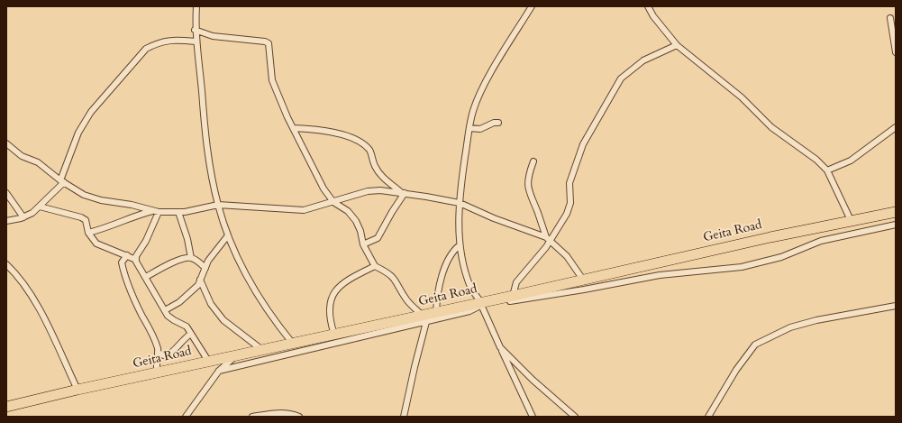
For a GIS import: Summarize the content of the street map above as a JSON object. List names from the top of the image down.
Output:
{
  "streets": {
    "highway": ["Geita Road"]
  }
}
